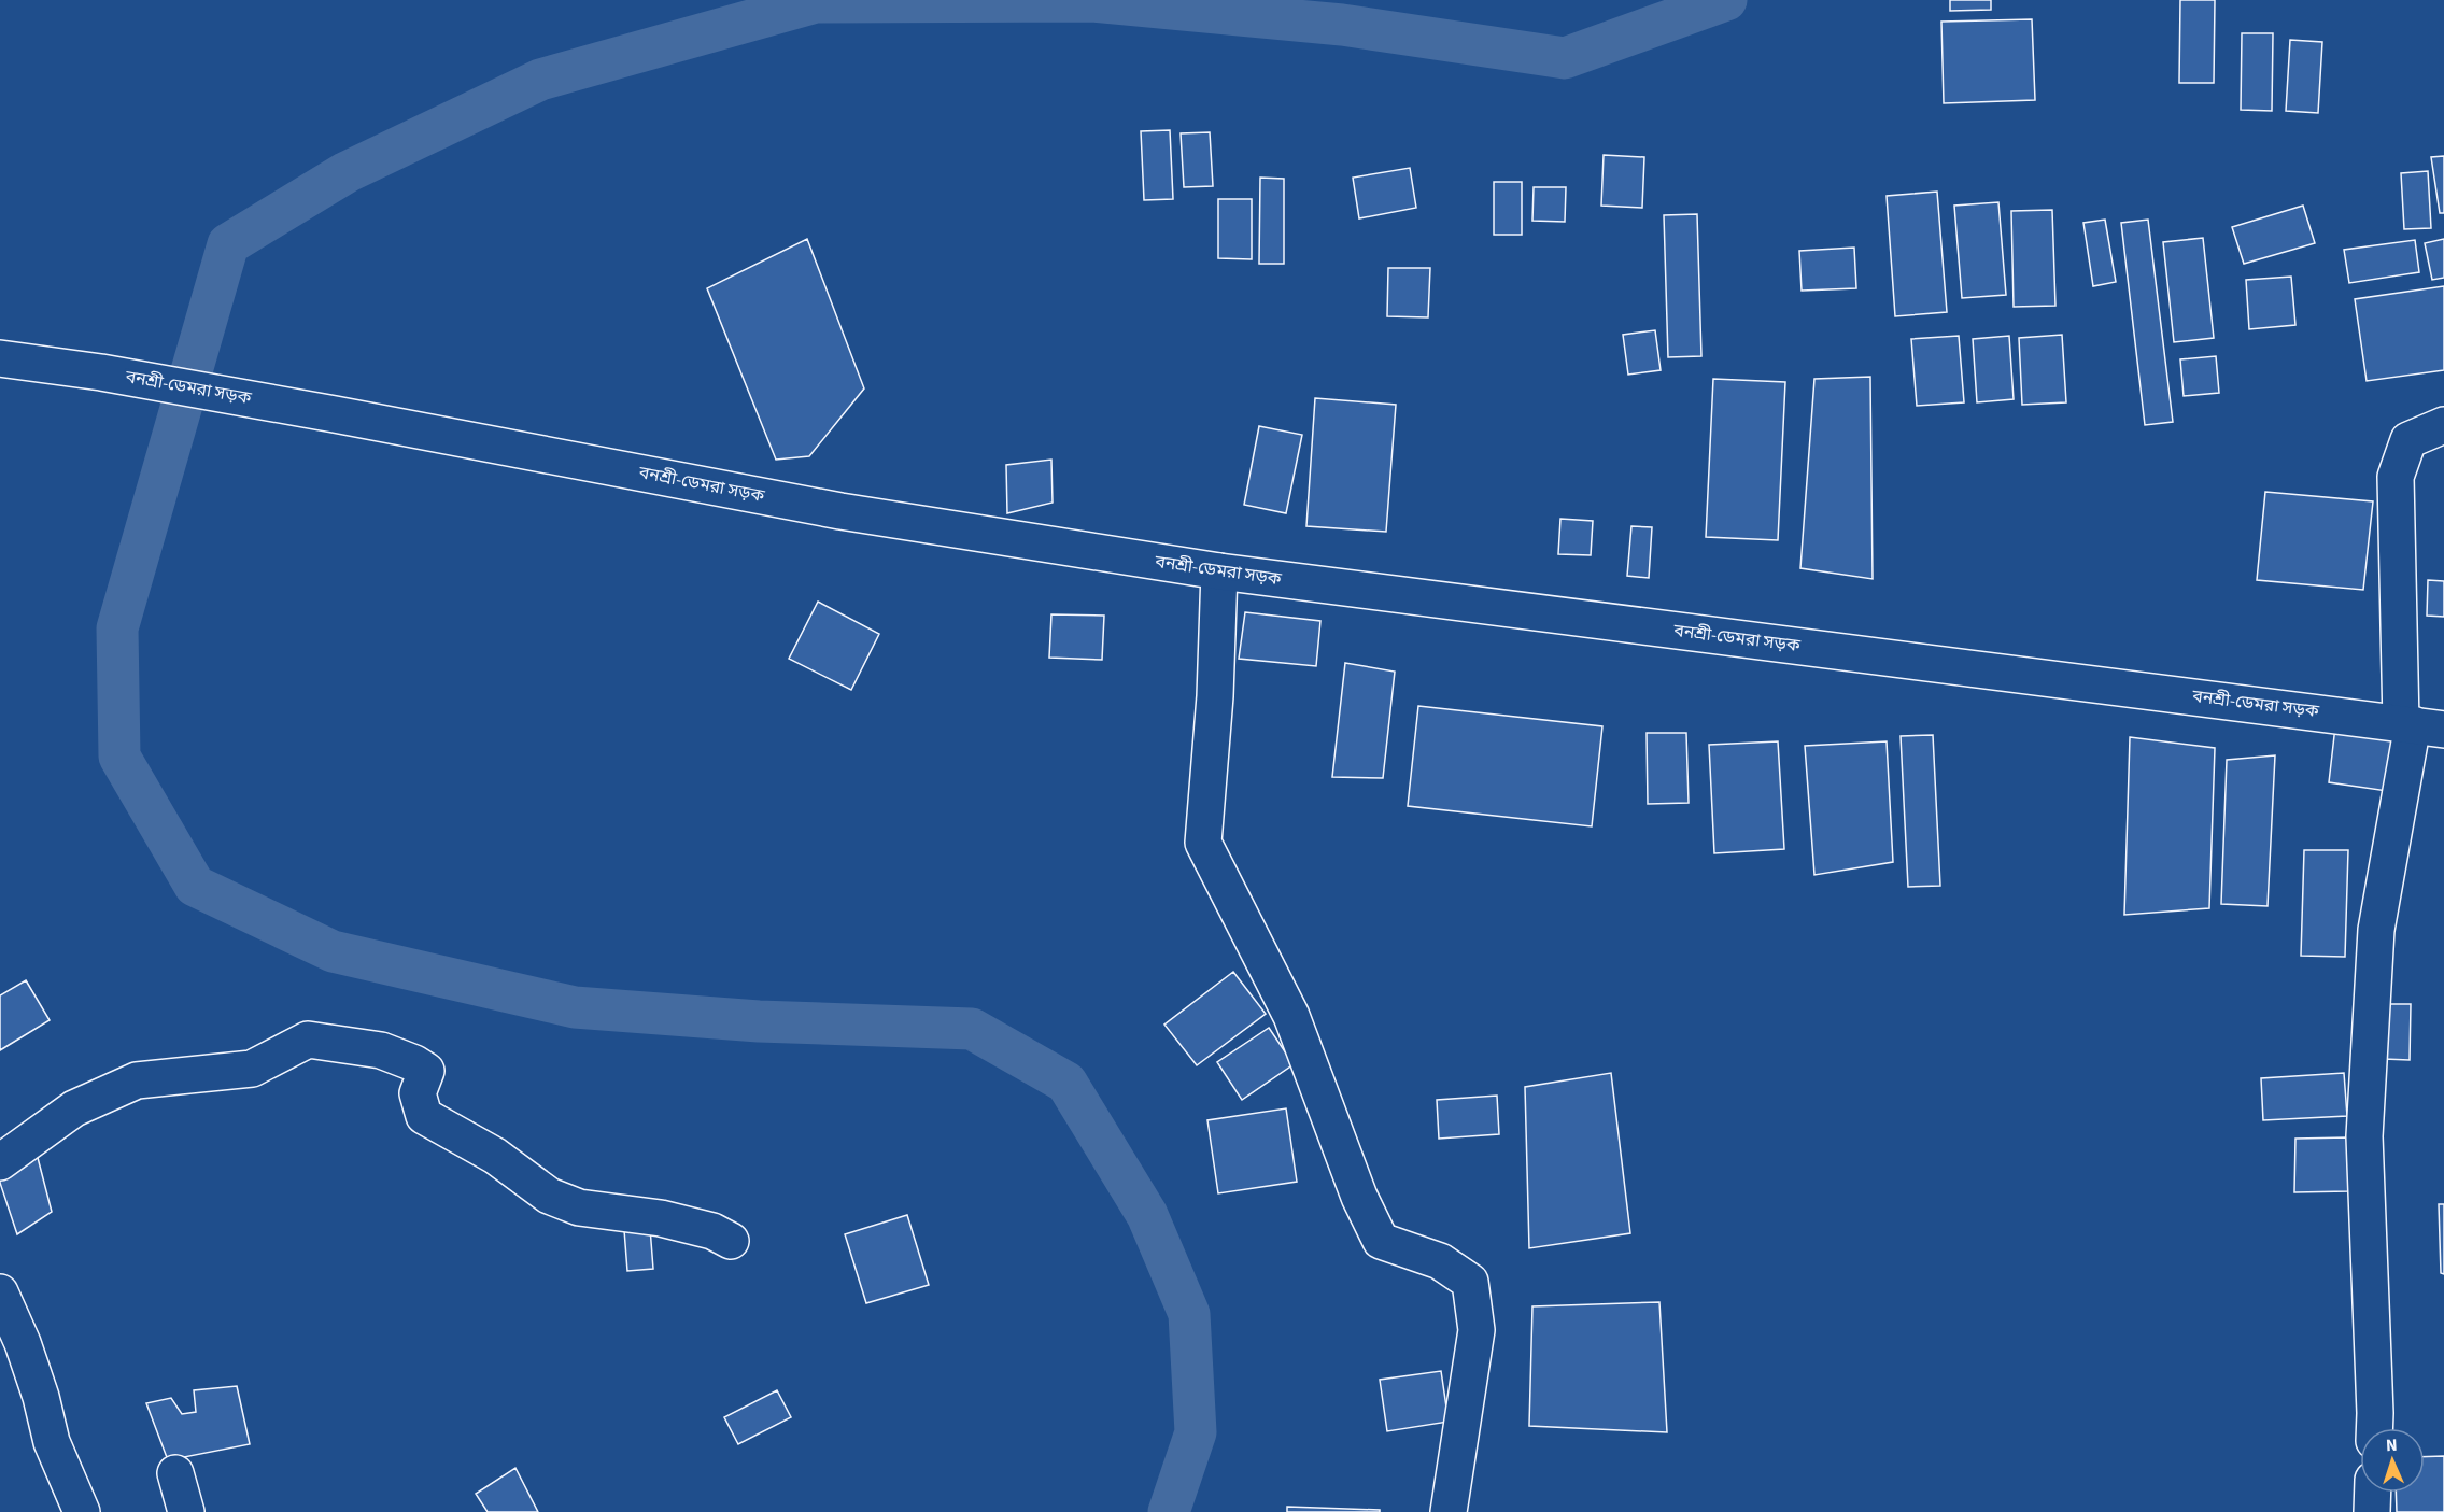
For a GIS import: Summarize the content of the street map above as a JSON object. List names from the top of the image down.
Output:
{
  "streets": {
    "street": ["বনশ্রী-ডেমরা সড়ক"]
  },
  "north": "top"
}
